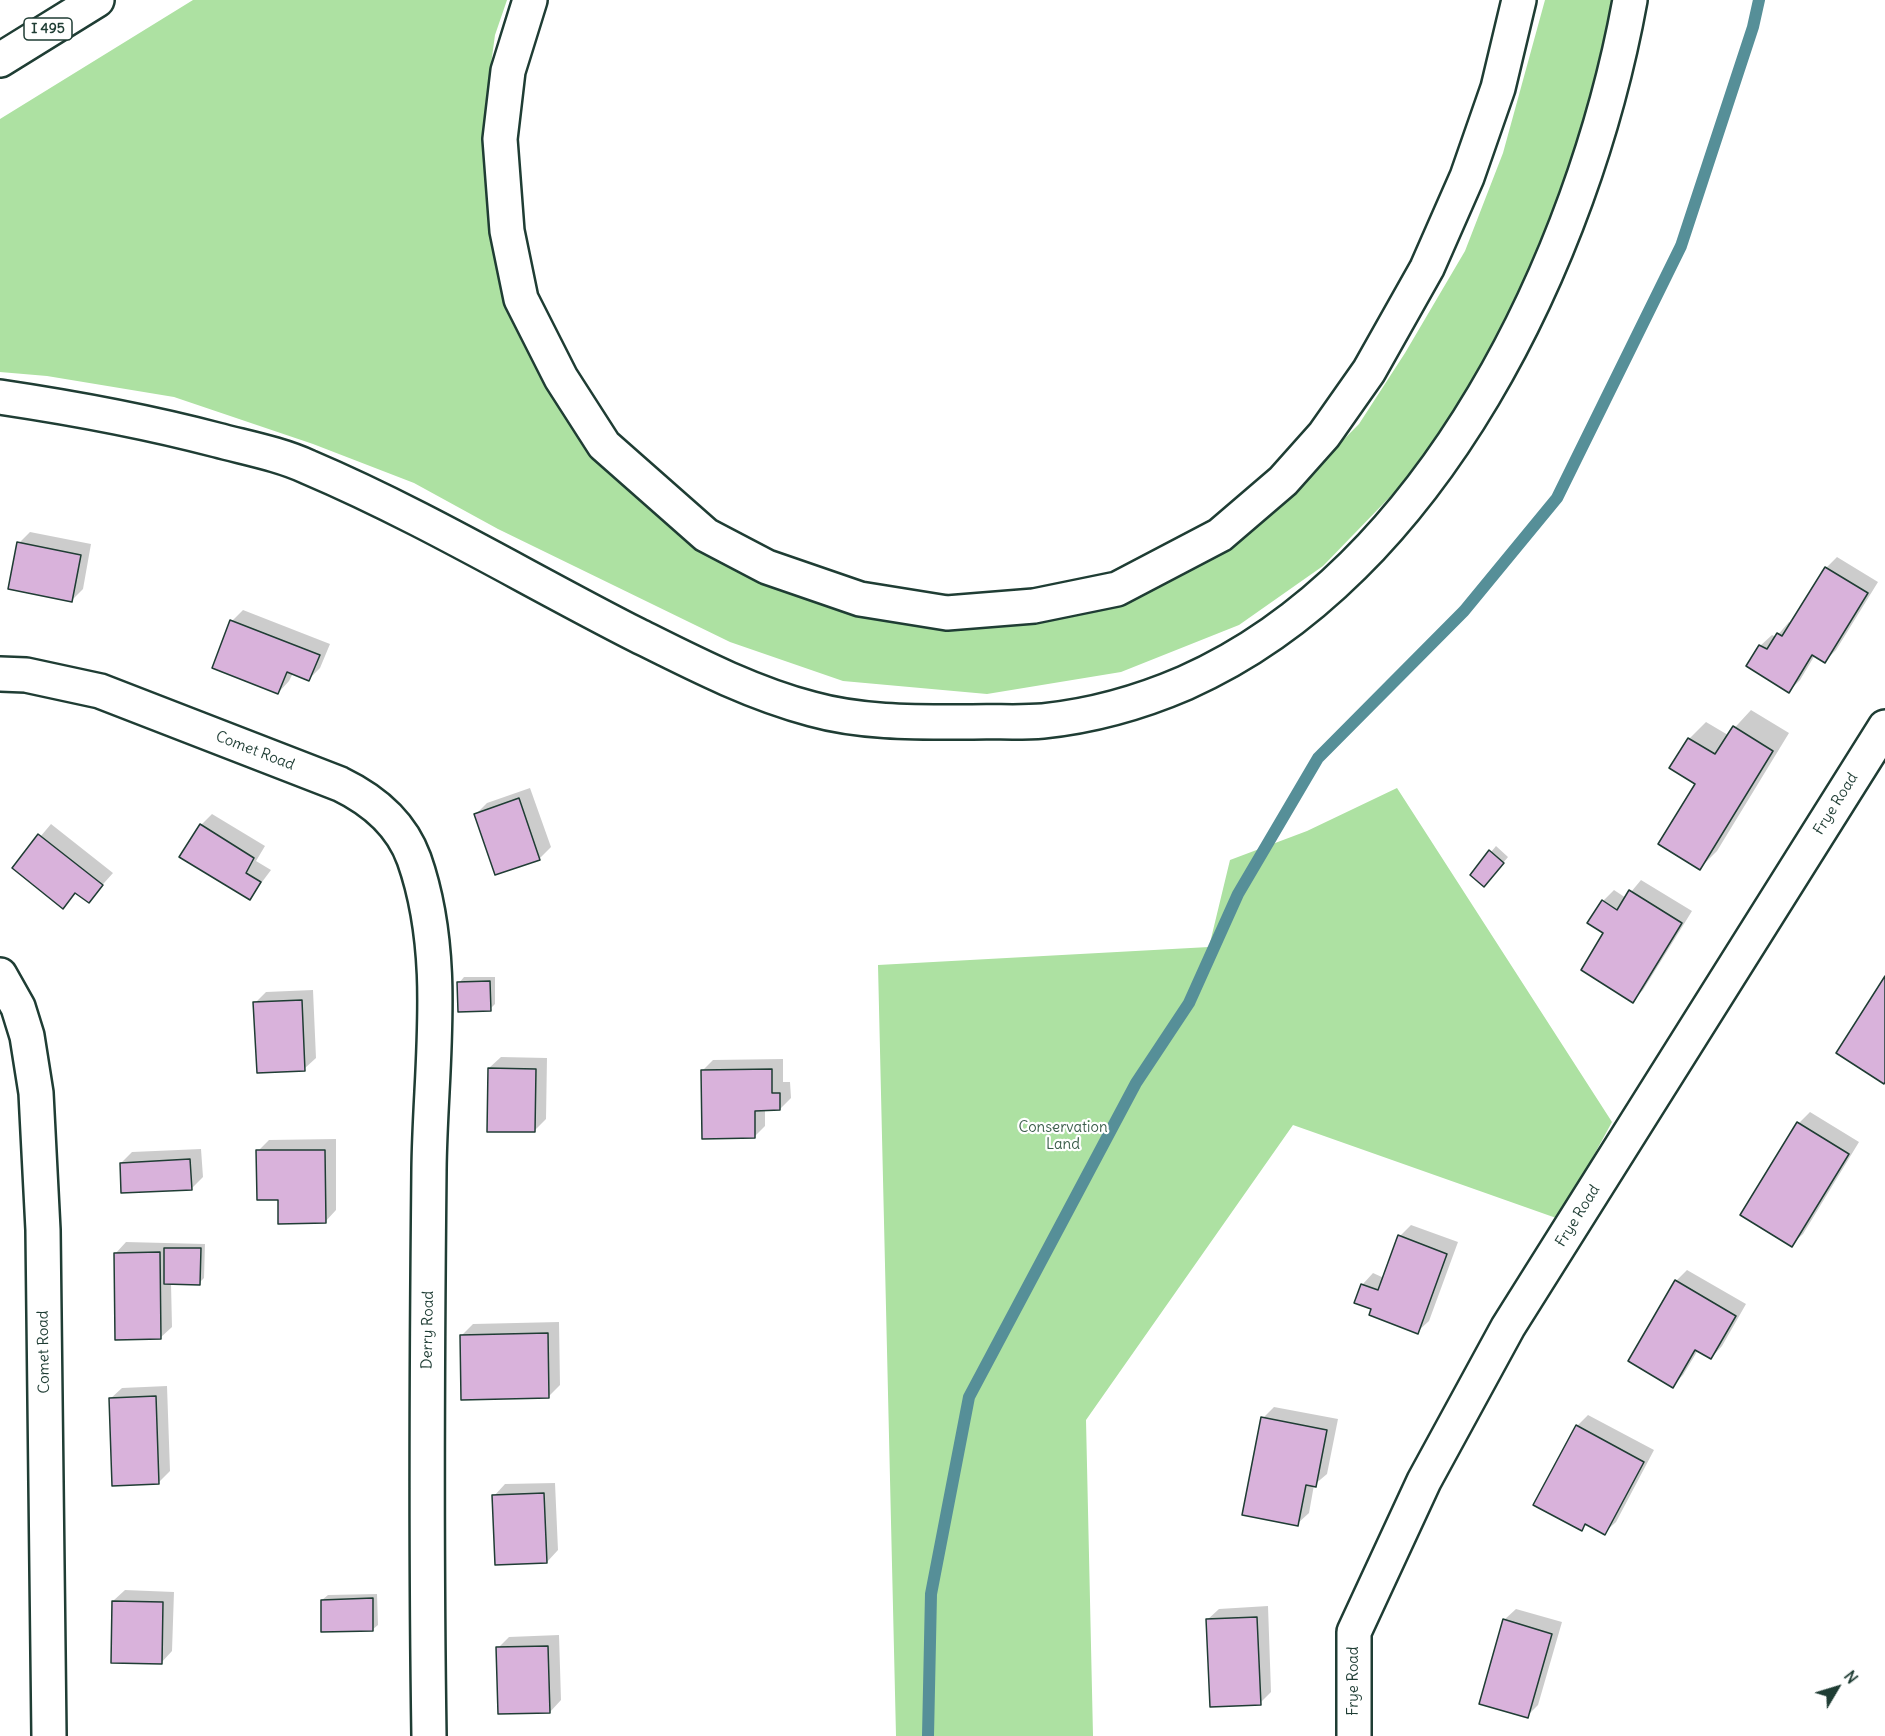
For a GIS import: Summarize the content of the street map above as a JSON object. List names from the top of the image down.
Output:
{
  "streets": {
    "main road": [
      "I 495",
      "Comet Road",
      "Frye Road",
      "Derry Road"
    ]
  },
  "crossings": [
    ["Comet Road", "Derry Road"]
  ],
  "parks": ["Conservation Land"],
  "north": "top right"
}
